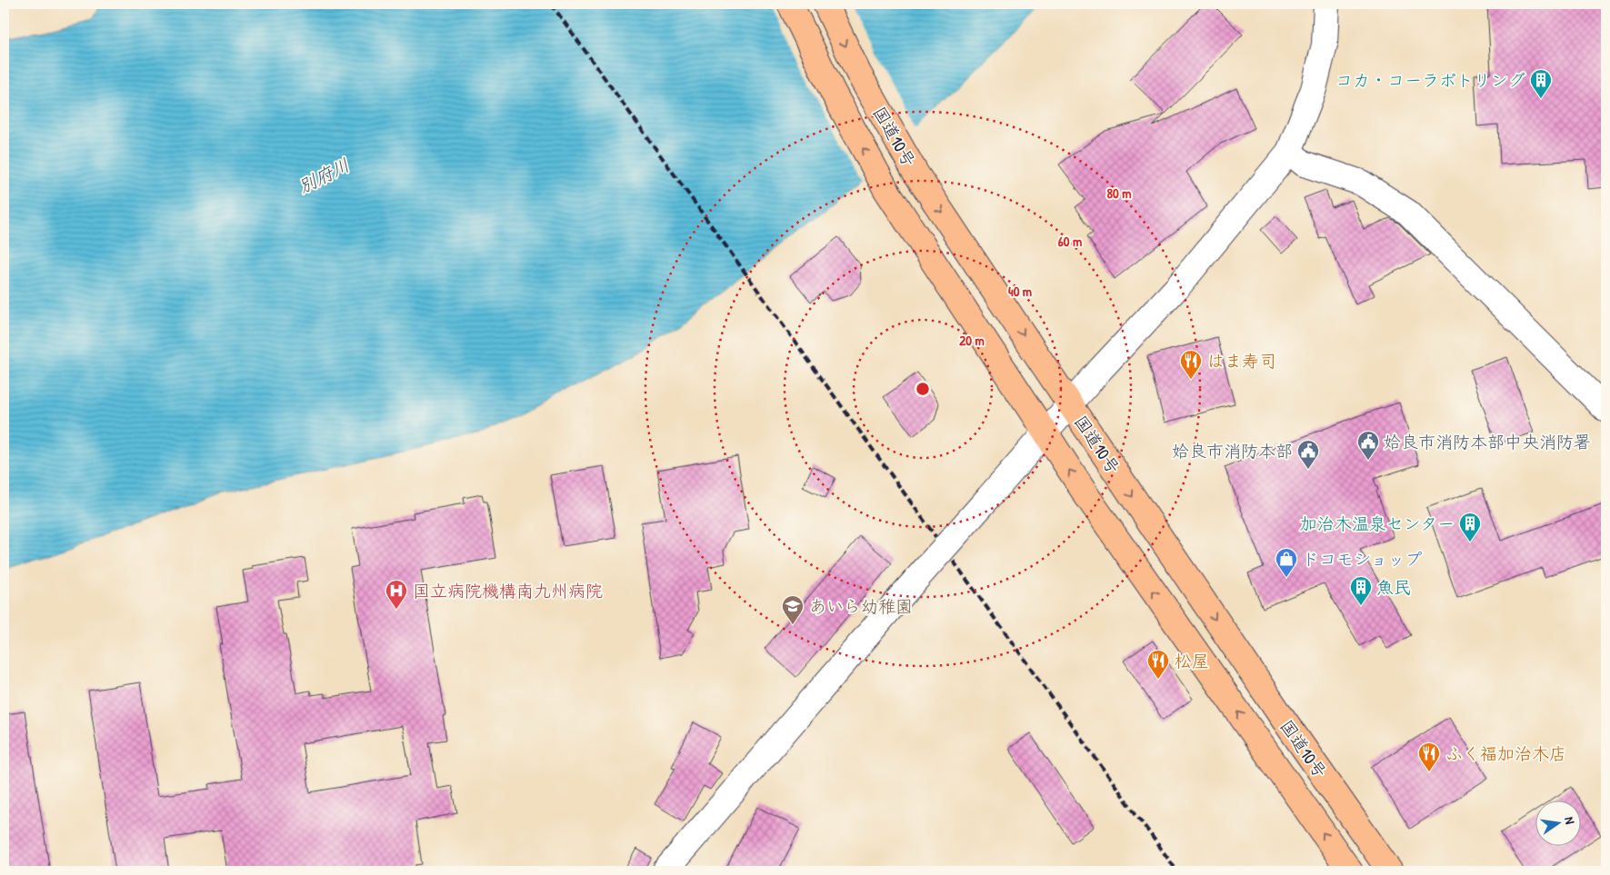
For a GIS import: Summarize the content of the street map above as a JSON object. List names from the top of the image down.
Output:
{
  "streets": {
    "highway": ["国道10号"]
  },
  "water": ["別府川"],
  "places": {
    "building": ["コカ・コーラボトリング", "加治木温泉センター", "魚民"],
    "restaurant": ["はま寿司", "松屋", "ふく福加治木店"],
    "public building": ["姶良市消防本部中央消防署", "姶良市消防本部"],
    "shop": ["ドコモショップ"],
    "hospital": ["国立病院機構南九州病院"],
    "school or university": ["あいら幼稚園"]
  },
  "north": "right",
  "rings": [
    "80 m",
    "60 m",
    "40 m",
    "20 m"
  ]
}
